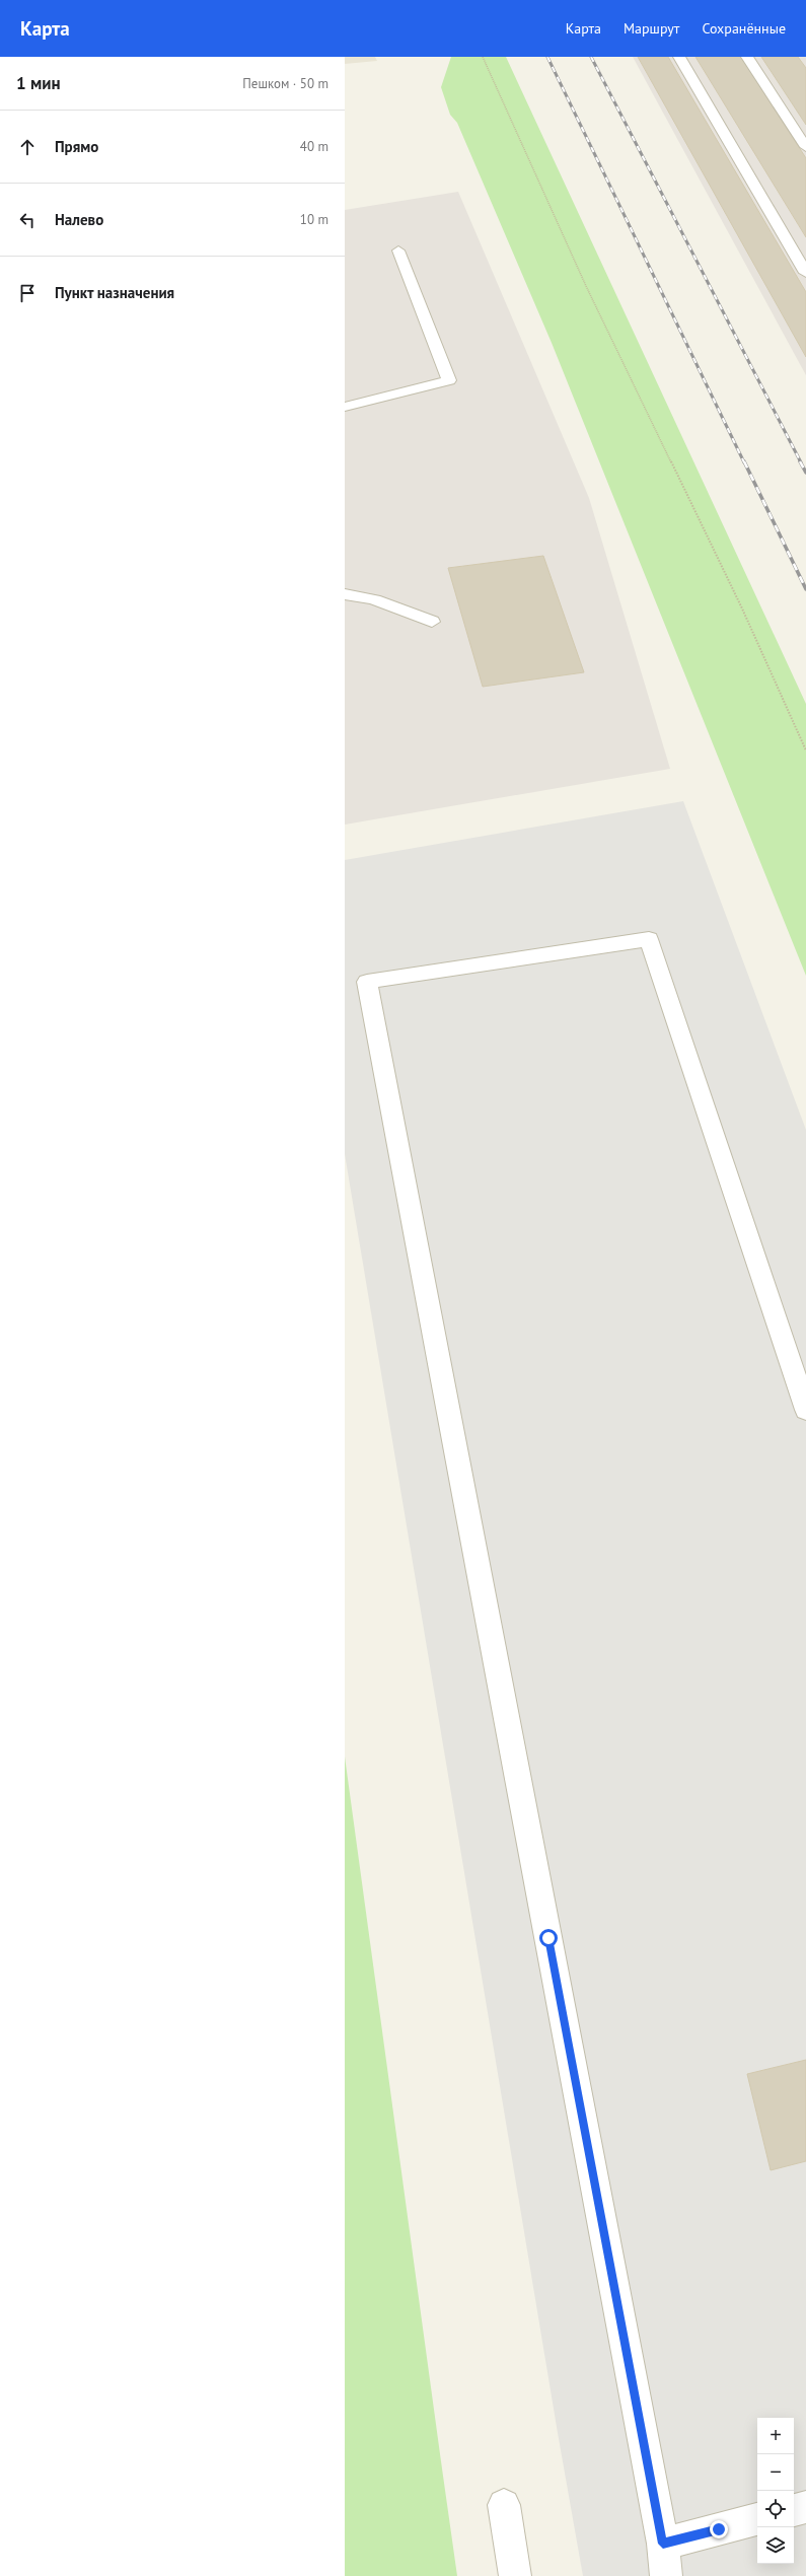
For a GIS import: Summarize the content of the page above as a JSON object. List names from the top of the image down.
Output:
{
  "page": {
    "header": "Карта",
    "nav": ["Карта", "Маршрут", "Сохранённые"],
    "heading": ["1 мин", "Пешком · 50 m"],
    "list": [
      ["Прямо", "40 m"],
      ["Налево", "10 m"],
      "Пункт назначения"
    ],
    "map_buttons": ["+", "−"]
  }
}
